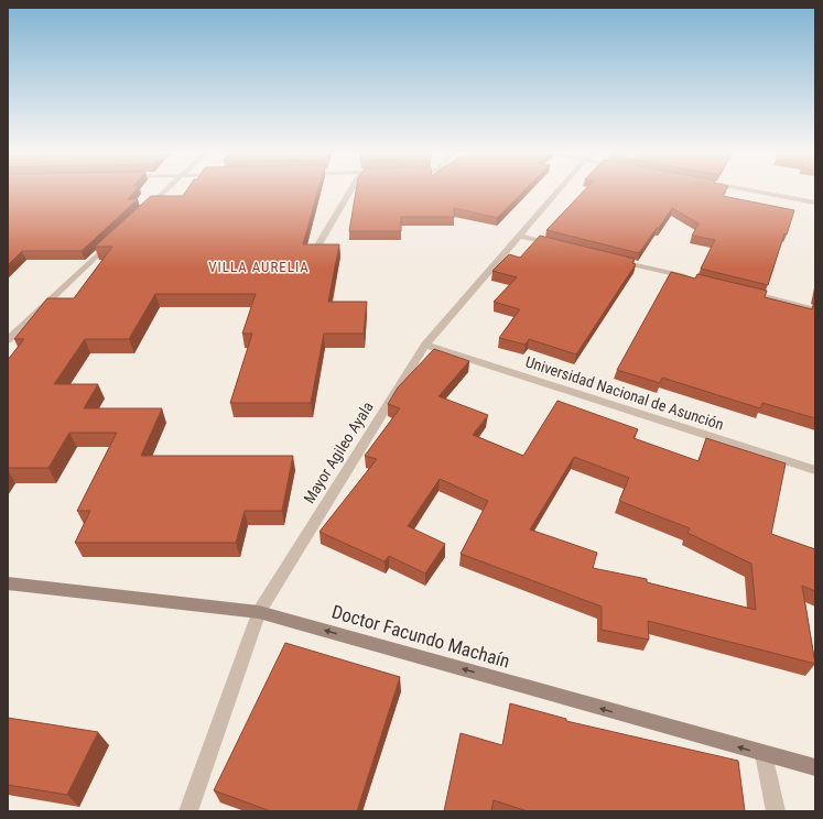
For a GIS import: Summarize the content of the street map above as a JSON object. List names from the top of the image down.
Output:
{
  "streets": {
    "main road": ["Doctor Facundo Machaín"],
    "street": ["Universidad Nacional de Asunción", "Mayor Agileo Ayala"]
  },
  "crossings": [
    ["Universidad Nacional de Asunción", "Mayor Agileo Ayala"],
    ["Mayor Agileo Ayala", "Doctor Facundo Machaín"]
  ],
  "one_way": ["Doctor Facundo Machaín"],
  "districts": ["VILLA AURELIA"]
}
